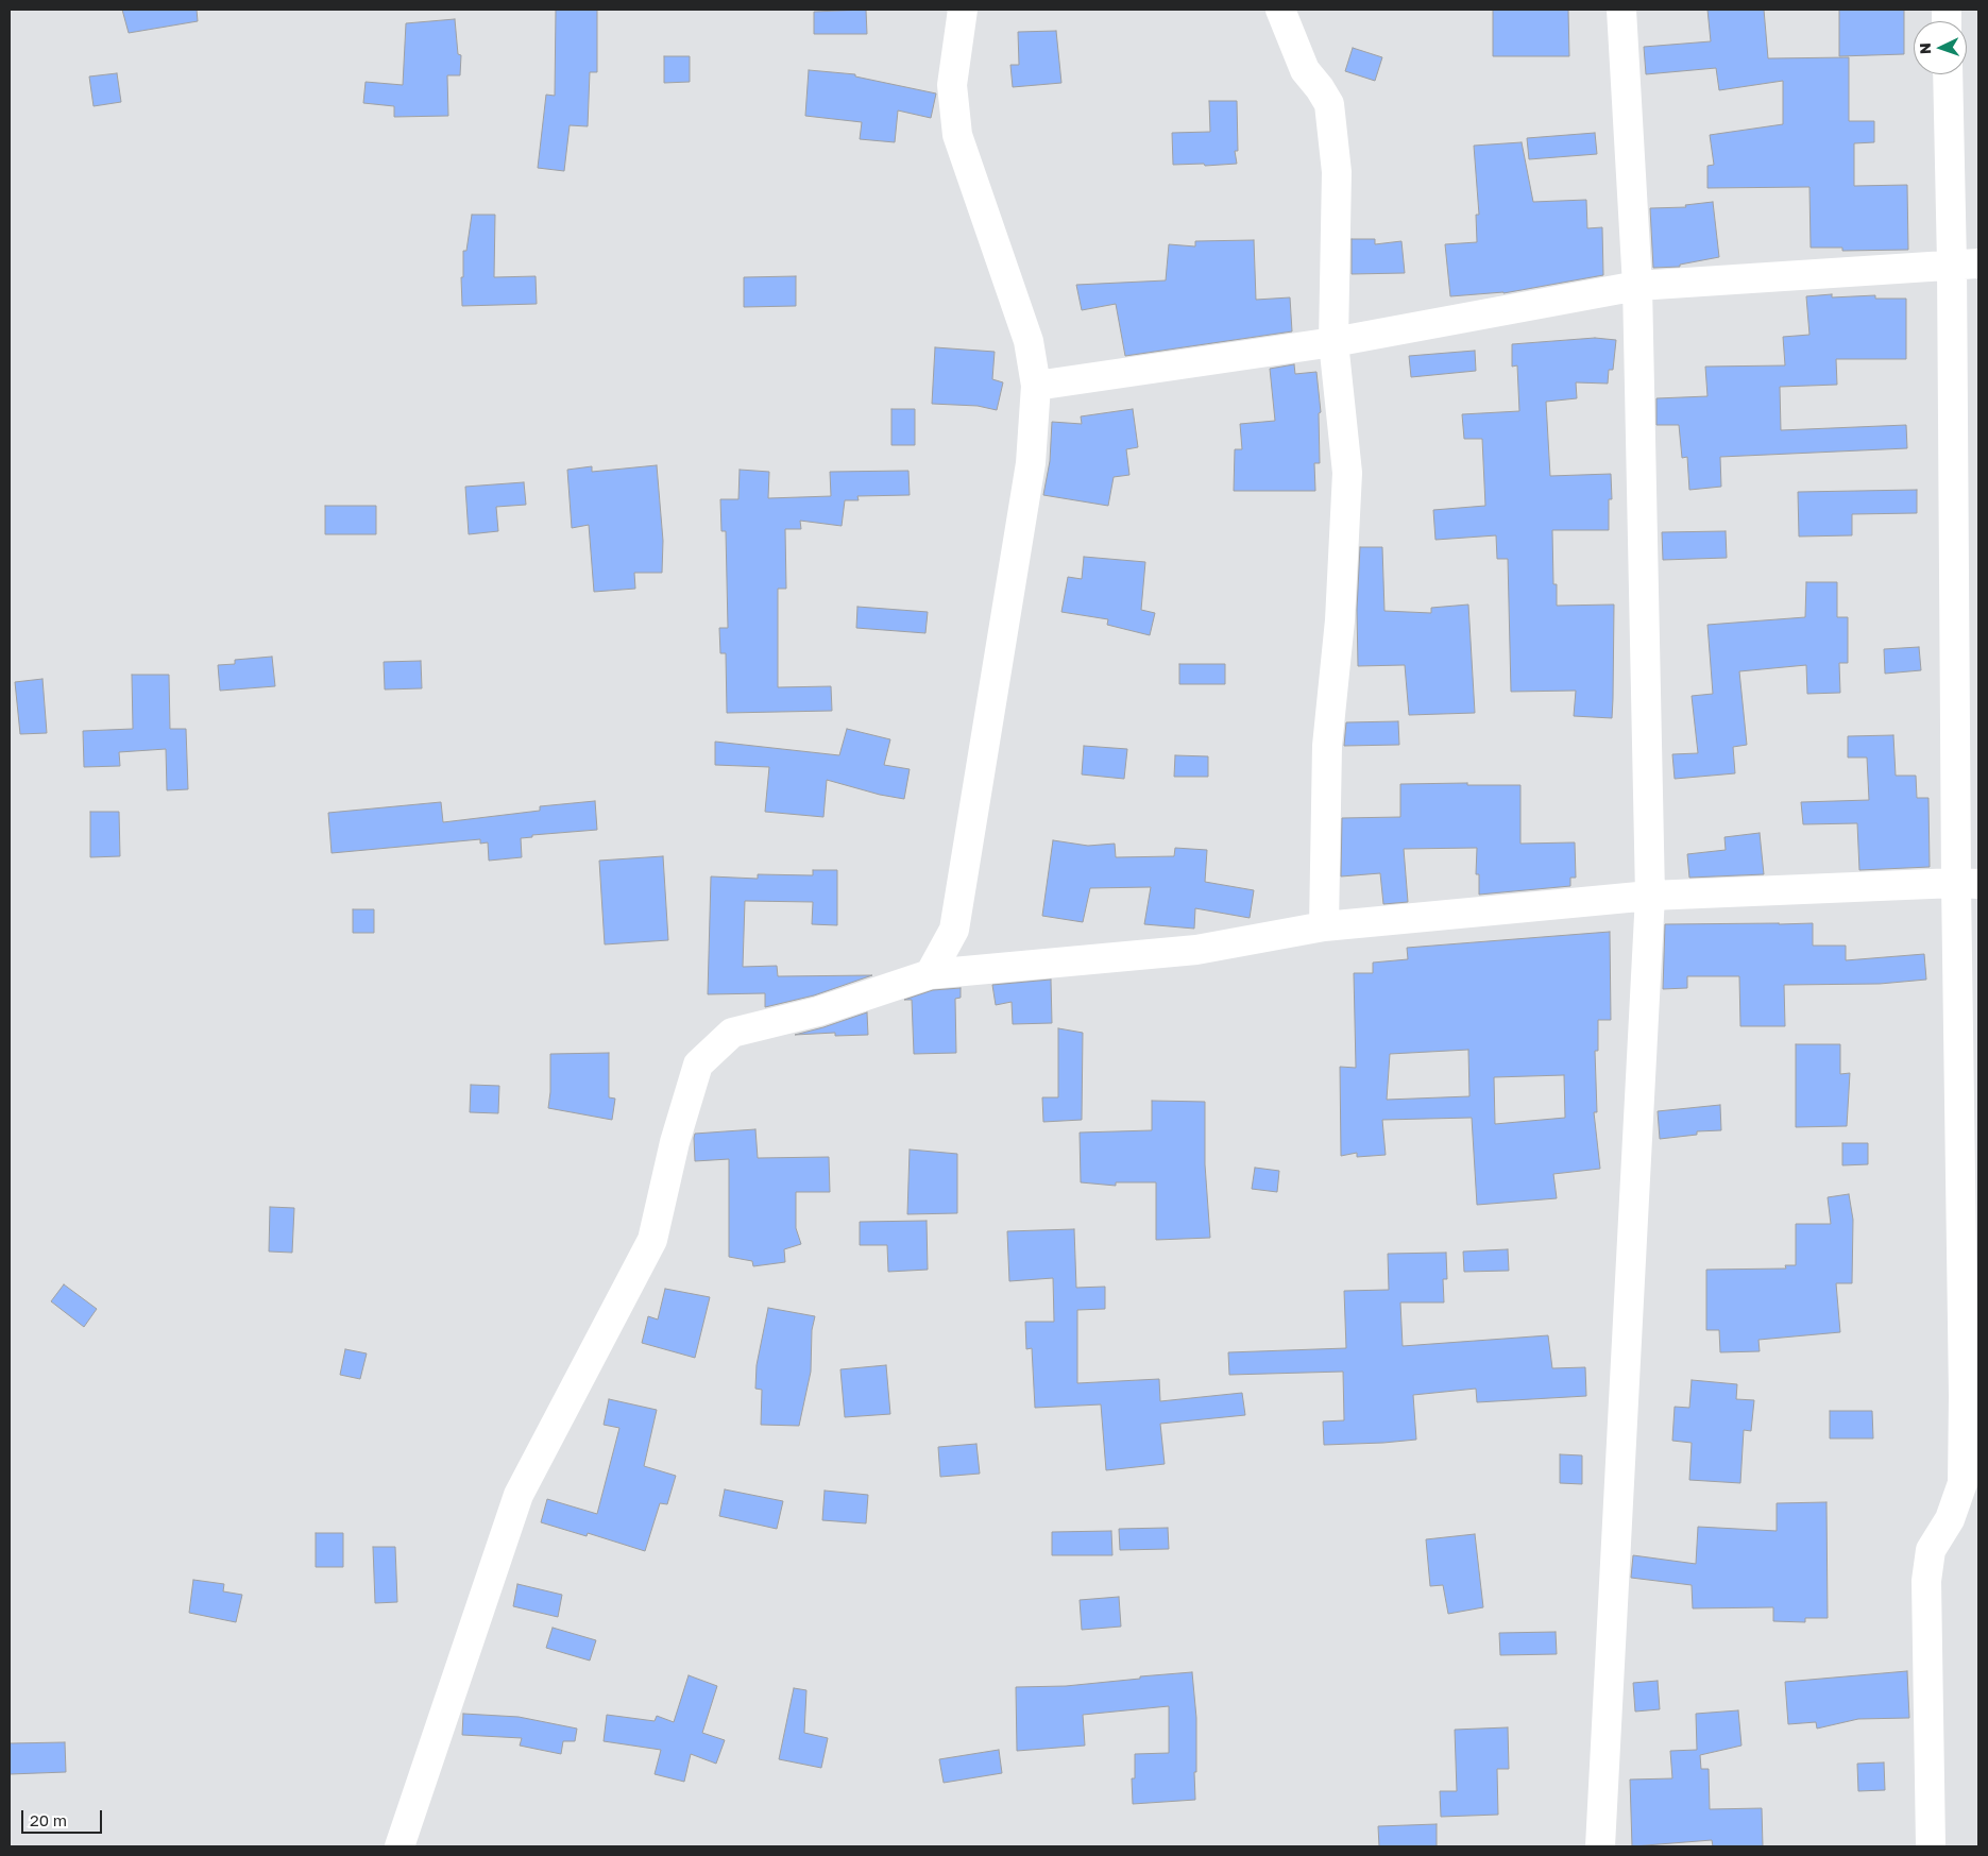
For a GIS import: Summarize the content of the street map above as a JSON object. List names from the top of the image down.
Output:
{
  "scale_bar": "20 m",
  "north": "left"
}
